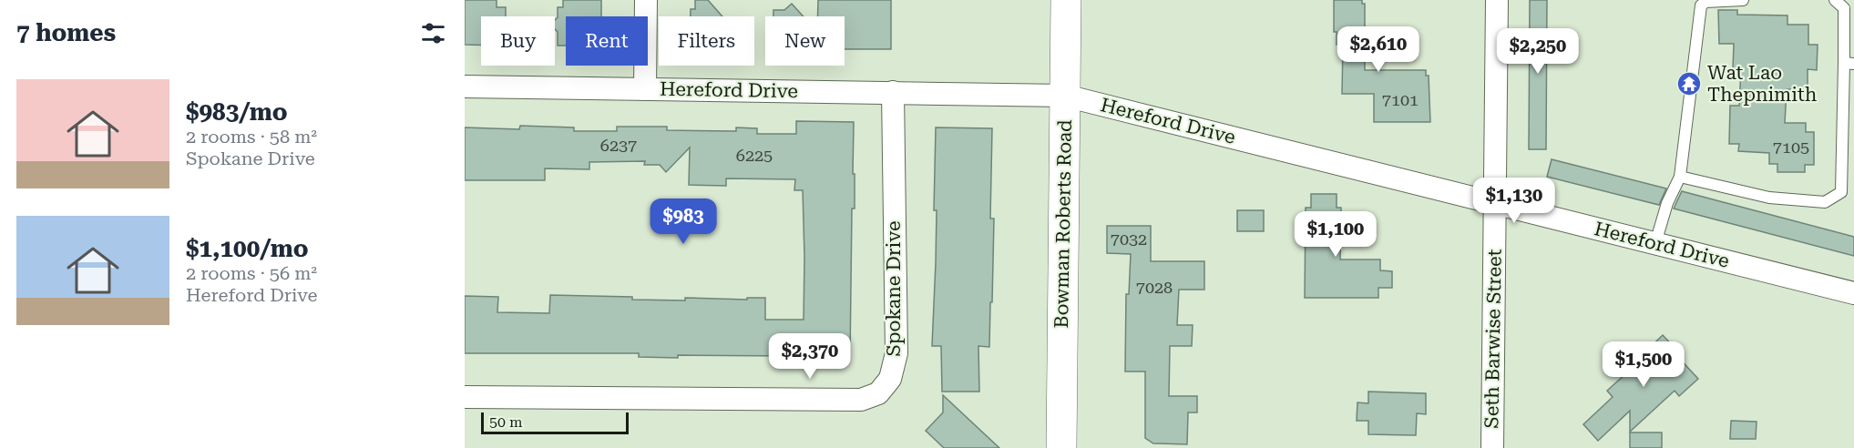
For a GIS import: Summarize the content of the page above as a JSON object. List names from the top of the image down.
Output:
{
  "streets": {
    "street": [
      "Hereford Drive",
      "Bowman Roberts Road",
      "Spokane Drive",
      "Seth Barwise Street"
    ]
  },
  "crossings": [
    ["Hereford Drive", "Bowman Roberts Road"],
    ["Hereford Drive", "Spokane Drive"],
    ["Hereford Drive", "Seth Barwise Street"]
  ],
  "places": {
    "temple": ["Wat Lao Thepnimith"]
  },
  "house_numbers": [
    "7101",
    "6237",
    "7105",
    "6225",
    "7032",
    "7028"
  ],
  "scale_bar": "50 m",
  "page": {
    "heading": "7 homes",
    "chip": [
      "Buy",
      "Rent",
      "Filters",
      "New"
    ],
    "price": [
      "$2,610",
      "$2,250",
      "$1,130",
      "$983",
      "$1,100",
      "$2,370",
      "$1,500"
    ],
    "list": [
      {
        "name": "$983/mo",
        "note": "2 rooms · 58 m² · Spokane Drive"
      },
      {
        "name": "$1,100/mo",
        "note": "2 rooms · 56 m² · Hereford Drive"
      }
    ],
    "scale": "50 m"
  }
}
